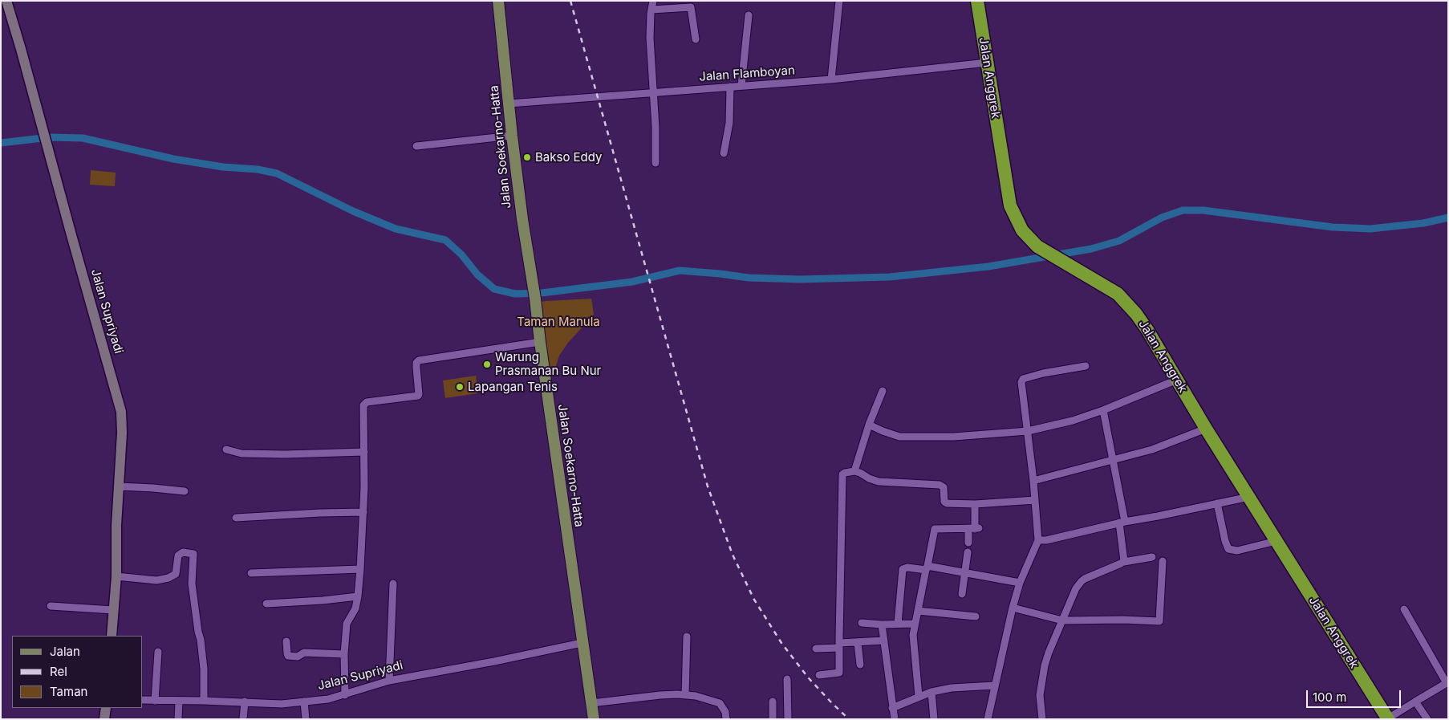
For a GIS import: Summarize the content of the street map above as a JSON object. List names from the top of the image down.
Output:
{
  "streets": {
    "highway": ["Jalan Anggrek"],
    "main road": ["Jalan Soekarno-Hatta", "Jalan Supriyadi"],
    "street": ["Jalan Flamboyan"]
  },
  "crossings": [
    ["Jalan Flamboyan", "Jalan Anggrek"],
    ["Jalan Flamboyan", "Jalan Soekarno-Hatta"],
    ["Jalan Soekarno-Hatta", "Jalan Supriyadi"]
  ],
  "parks": ["Taman Manula"],
  "places": ["Bakso Eddy", "Warung Prasmanan Bu Nur", "Lapangan Tenis"],
  "legend": ["Jalan", "Rel", "Taman"],
  "scale_bar": "100 m"
}
